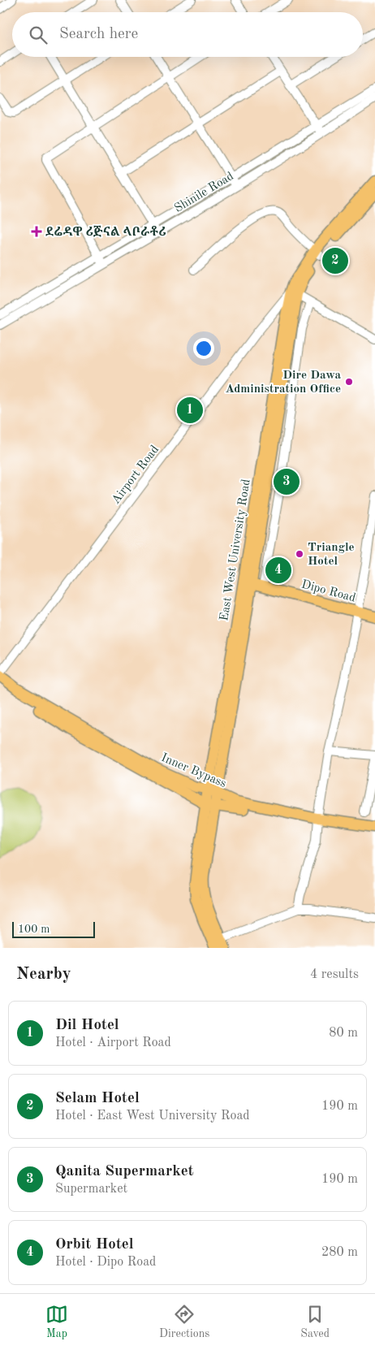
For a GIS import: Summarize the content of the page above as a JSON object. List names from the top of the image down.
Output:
{
  "streets": {
    "main road": ["East West University Road", "Dipo Road", "Inner Bypass"],
    "street": ["Shinile Road", "Airport Road"]
  },
  "crossings": [
    ["Airport Road", "East West University Road"],
    ["Airport Road", "Inner Bypass"],
    ["East West University Road", "Dipo Road"],
    ["East West University Road", "Inner Bypass"]
  ],
  "places": {
    "health": ["ደሬዳዋ ሪጅናል ላቦራቶሪ"],
    "other": ["Dire Dawa Administration Office", "Triangle Hotel"]
  },
  "scale_bar": "100 m",
  "page": {
    "search": "Search here",
    "pins": [
      "2",
      "1",
      "3",
      "4"
    ],
    "scale": "100 m",
    "heading": ["Nearby", "4 results"],
    "list": [
      {
        "mark": "1",
        "name": "Dil Hotel",
        "note": "Hotel · Airport Road",
        "value": "80 m"
      },
      {
        "mark": "2",
        "name": "Selam Hotel",
        "note": "Hotel · East West University Road",
        "value": "190 m"
      },
      {
        "mark": "3",
        "name": "Qanita Supermarket",
        "note": "Supermarket",
        "value": "190 m"
      },
      {
        "mark": "4",
        "name": "Orbit Hotel",
        "note": "Hotel · Dipo Road",
        "value": "280 m"
      }
    ],
    "nav": ["Map", "Directions", "Saved"]
  }
}
